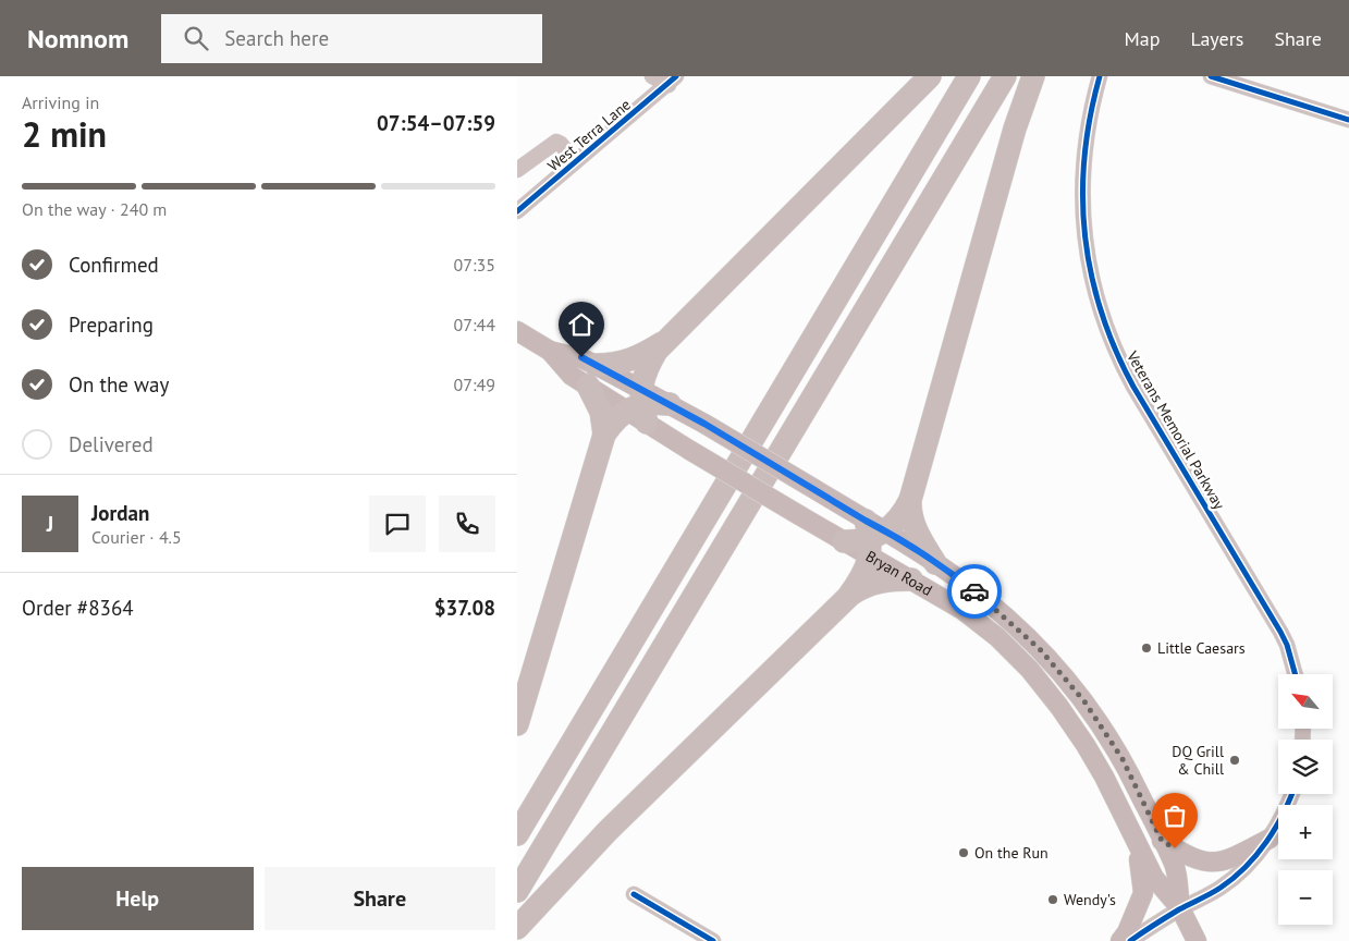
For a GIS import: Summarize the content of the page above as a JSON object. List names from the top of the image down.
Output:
{
  "streets": {
    "main road": ["Bryan Road"],
    "street": ["West Terra Lane", "Veterans Memorial Parkway"]
  },
  "places": [
    "Little Caesars",
    "DQ Grill & Chill",
    "On the Run",
    "Wendy's"
  ],
  "north": "top left",
  "page": {
    "header": "Nomnom",
    "search": "Search here",
    "nav": ["Map", "Layers", "Share"],
    "heading": ["2 min", "Arriving in", "07:54–07:59"],
    "panel": [
      "Jordan",
      "Courier · 4.5",
      "Order #8364",
      "$37.08"
    ],
    "bar": "On the way · 240 m",
    "list": [
      ["Confirmed", "07:35"],
      ["Preparing", "07:44"],
      ["On the way", "07:49"],
      "Delivered"
    ],
    "round": "J",
    "map_buttons": ["+", "−"],
    "buttons": ["Help", "Share"]
  }
}
